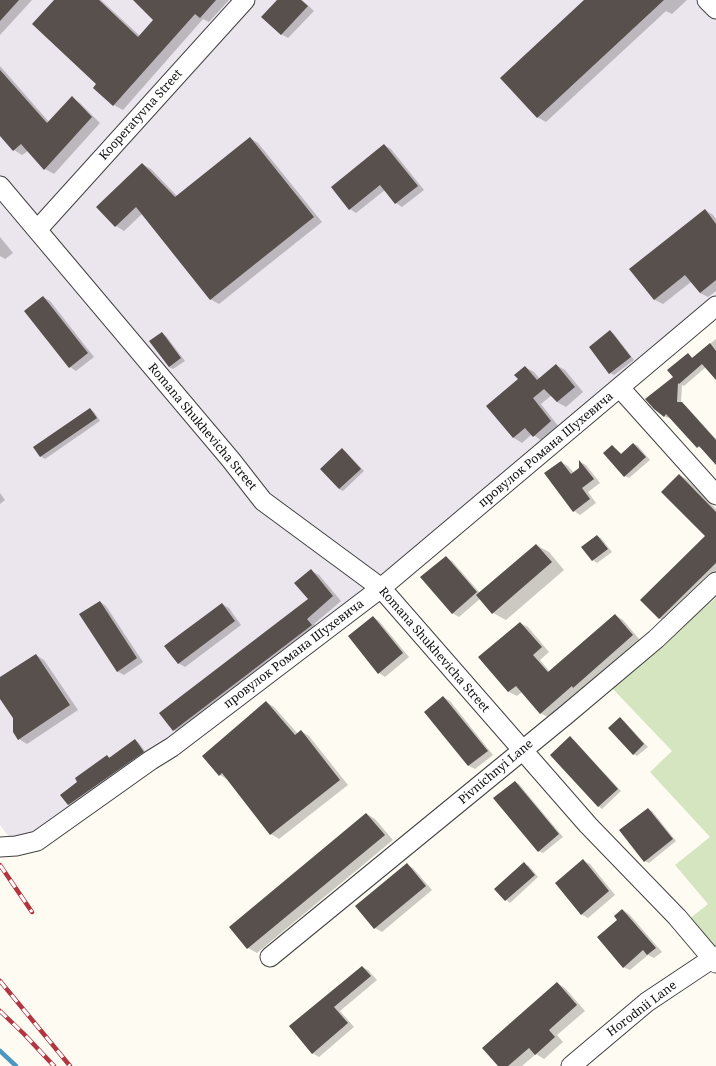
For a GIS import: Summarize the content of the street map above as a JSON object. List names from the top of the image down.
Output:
{
  "streets": {
    "street": [
      "Kooperatyvna Street",
      "Romana Shukhevicha Street",
      "провулок Романа Шухевича",
      "Pivnichnyi Lane",
      "Horodnii Lane"
    ]
  },
  "crossings": [
    ["Kooperatyvna Street", "Romana Shukhevicha Street"],
    ["Romana Shukhevicha Street", "провулок Романа Шухевича"],
    ["Romana Shukhevicha Street", "Pivnichnyi Lane"],
    ["Romana Shukhevicha Street", "Horodnii Lane"]
  ]
}
